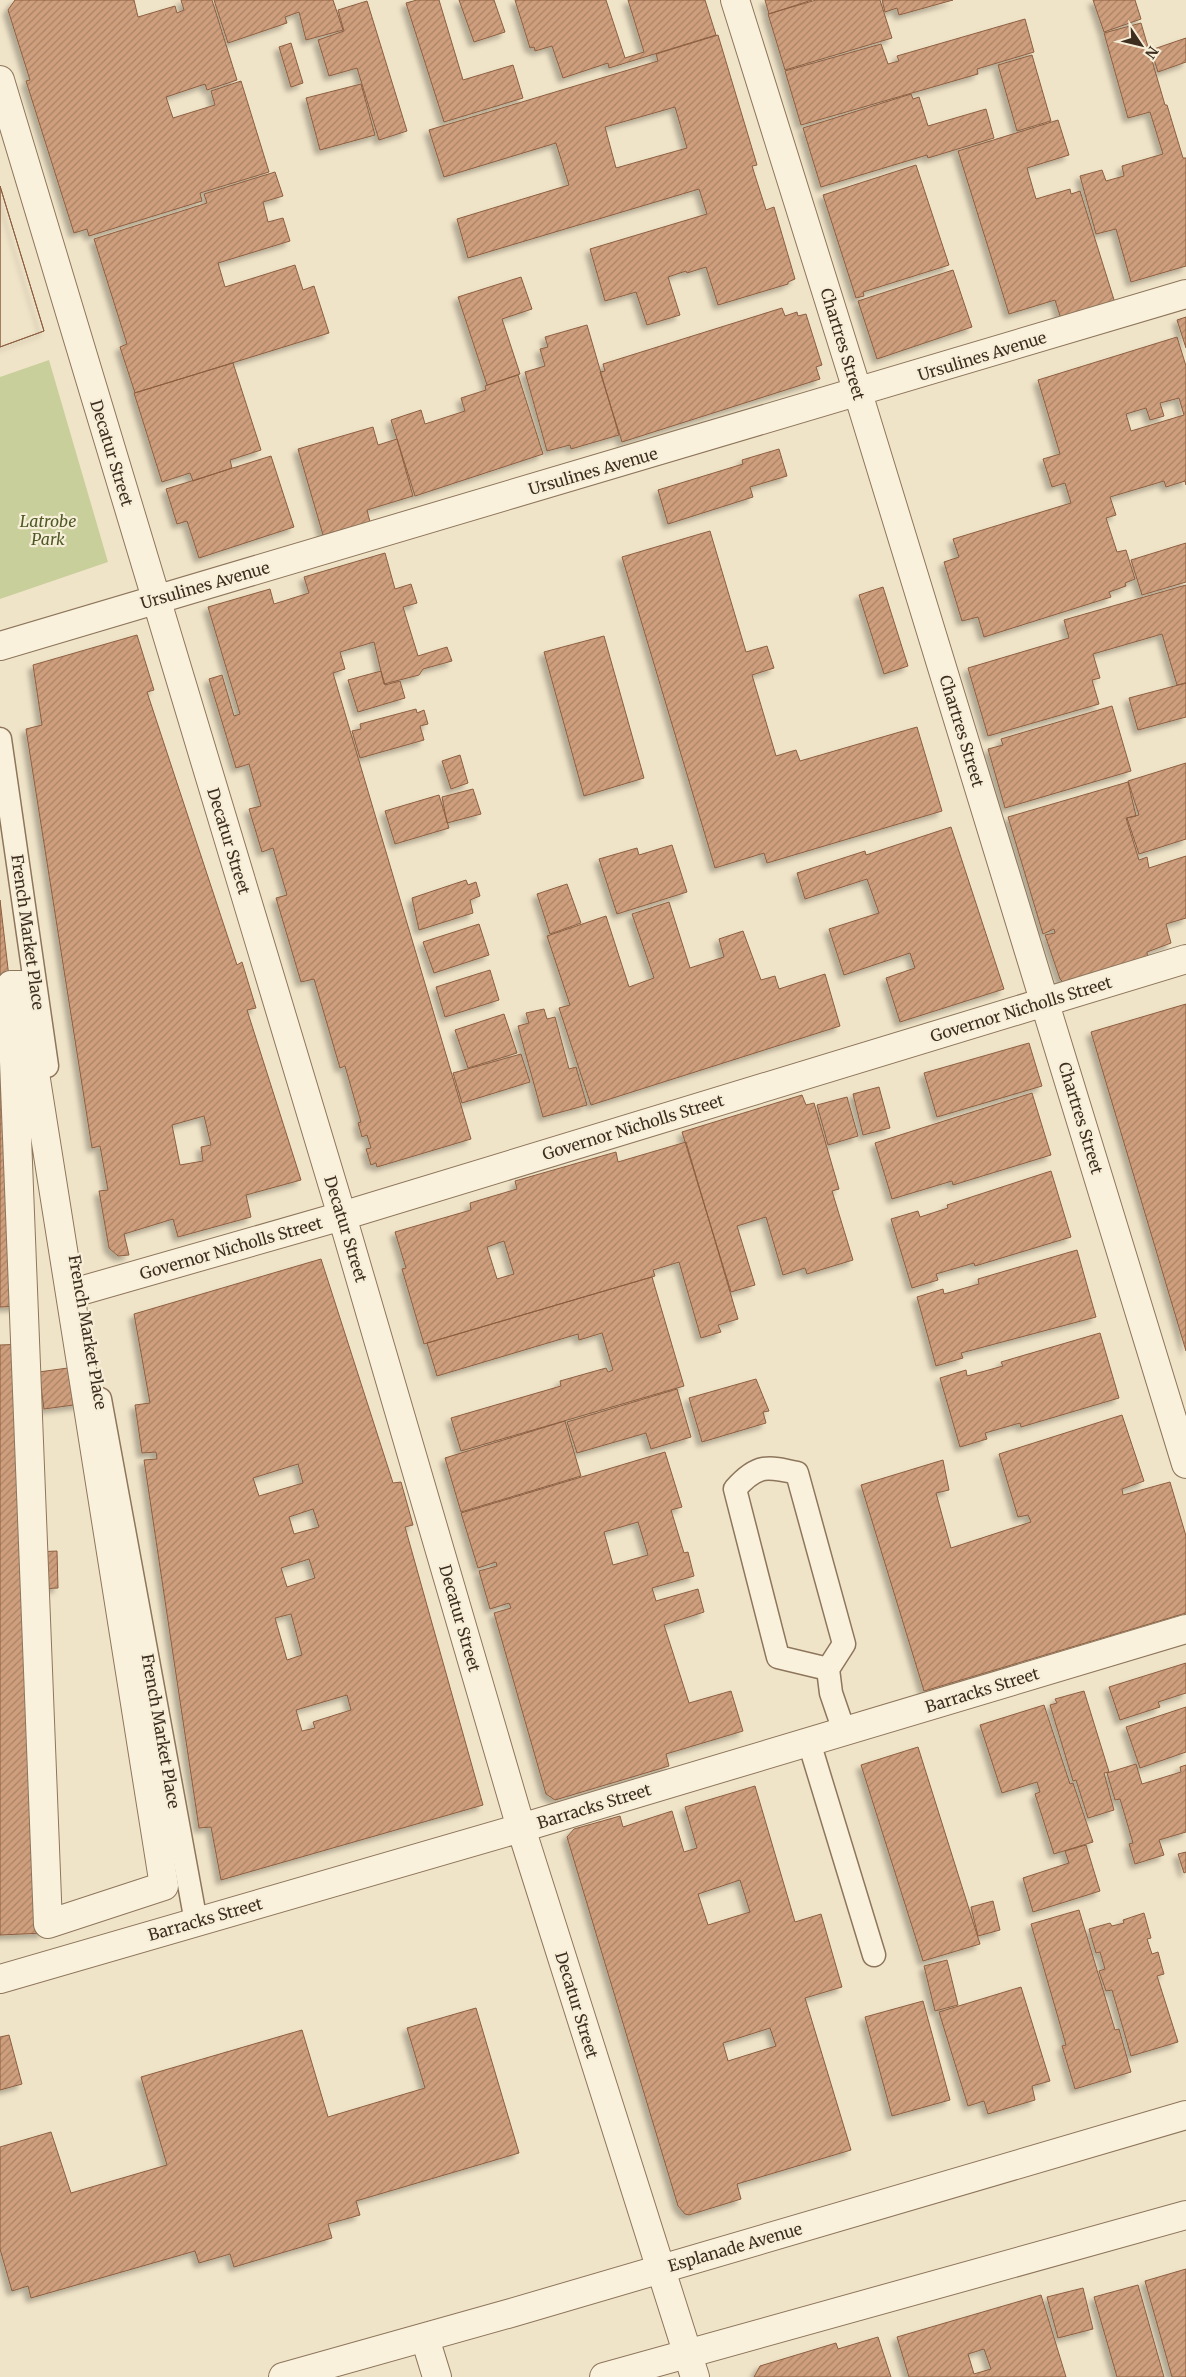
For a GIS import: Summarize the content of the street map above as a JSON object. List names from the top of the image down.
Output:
{
  "streets": {
    "street": [
      "Chartres Street",
      "Ursulines Avenue",
      "Decatur Street",
      "Governor Nicholls Street",
      "Barracks Street",
      "Esplanade Avenue"
    ],
    "lane": ["French Market Place"]
  },
  "crossings": [
    ["Chartres Street", "Ursulines Avenue"],
    ["Chartres Street", "Governor Nicholls Street"],
    ["Ursulines Avenue", "Decatur Street"],
    ["Decatur Street", "Governor Nicholls Street"],
    ["Decatur Street", "Barracks Street"],
    ["Decatur Street", "Esplanade Avenue"],
    ["French Market Place", "Governor Nicholls Street"],
    ["French Market Place", "Barracks Street"]
  ],
  "parks": ["Latrobe Park"],
  "north": "bottom right"
}
